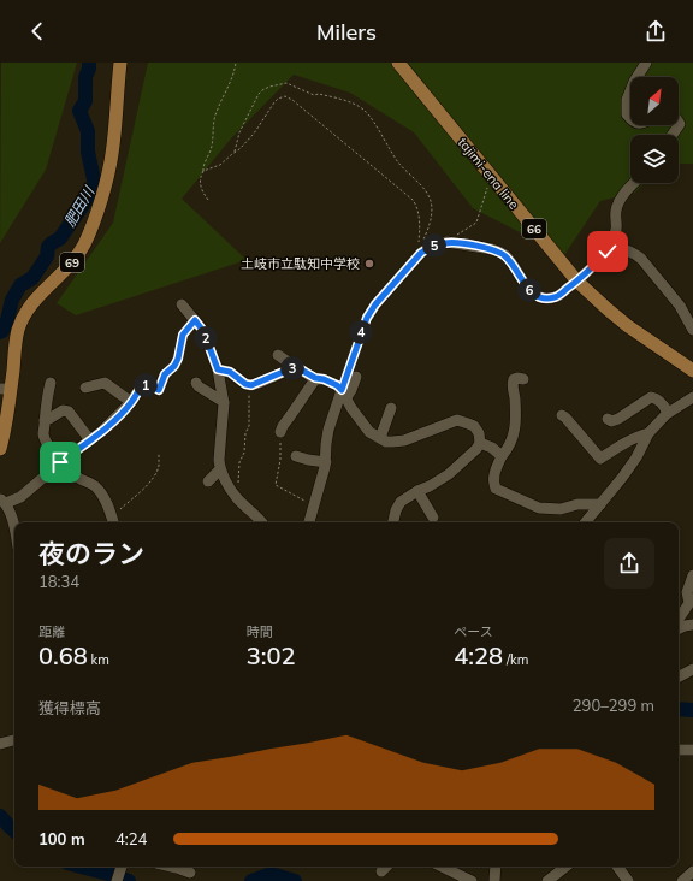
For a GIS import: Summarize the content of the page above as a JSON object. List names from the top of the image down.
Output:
{
  "streets": {
    "main road": ["tajimi-ena line", "66", "69"]
  },
  "water": ["肥田川"],
  "places": ["土岐市立駄知中学校"],
  "north": "top right",
  "page": {
    "header": "Milers",
    "pins": [
      "5",
      "6",
      "4",
      "2",
      "3",
      "1"
    ],
    "heading": ["夜のラン", "18:34"],
    "stats": [
      ["距離", "0.68 km"],
      ["時間", "3:02"],
      ["ペース", "4:28 /km"]
    ],
    "chart": ["獲得標高", "290–299 m"],
    "list": [
      {
        "name": "100 m",
        "note": "4:24"
      }
    ]
  }
}
